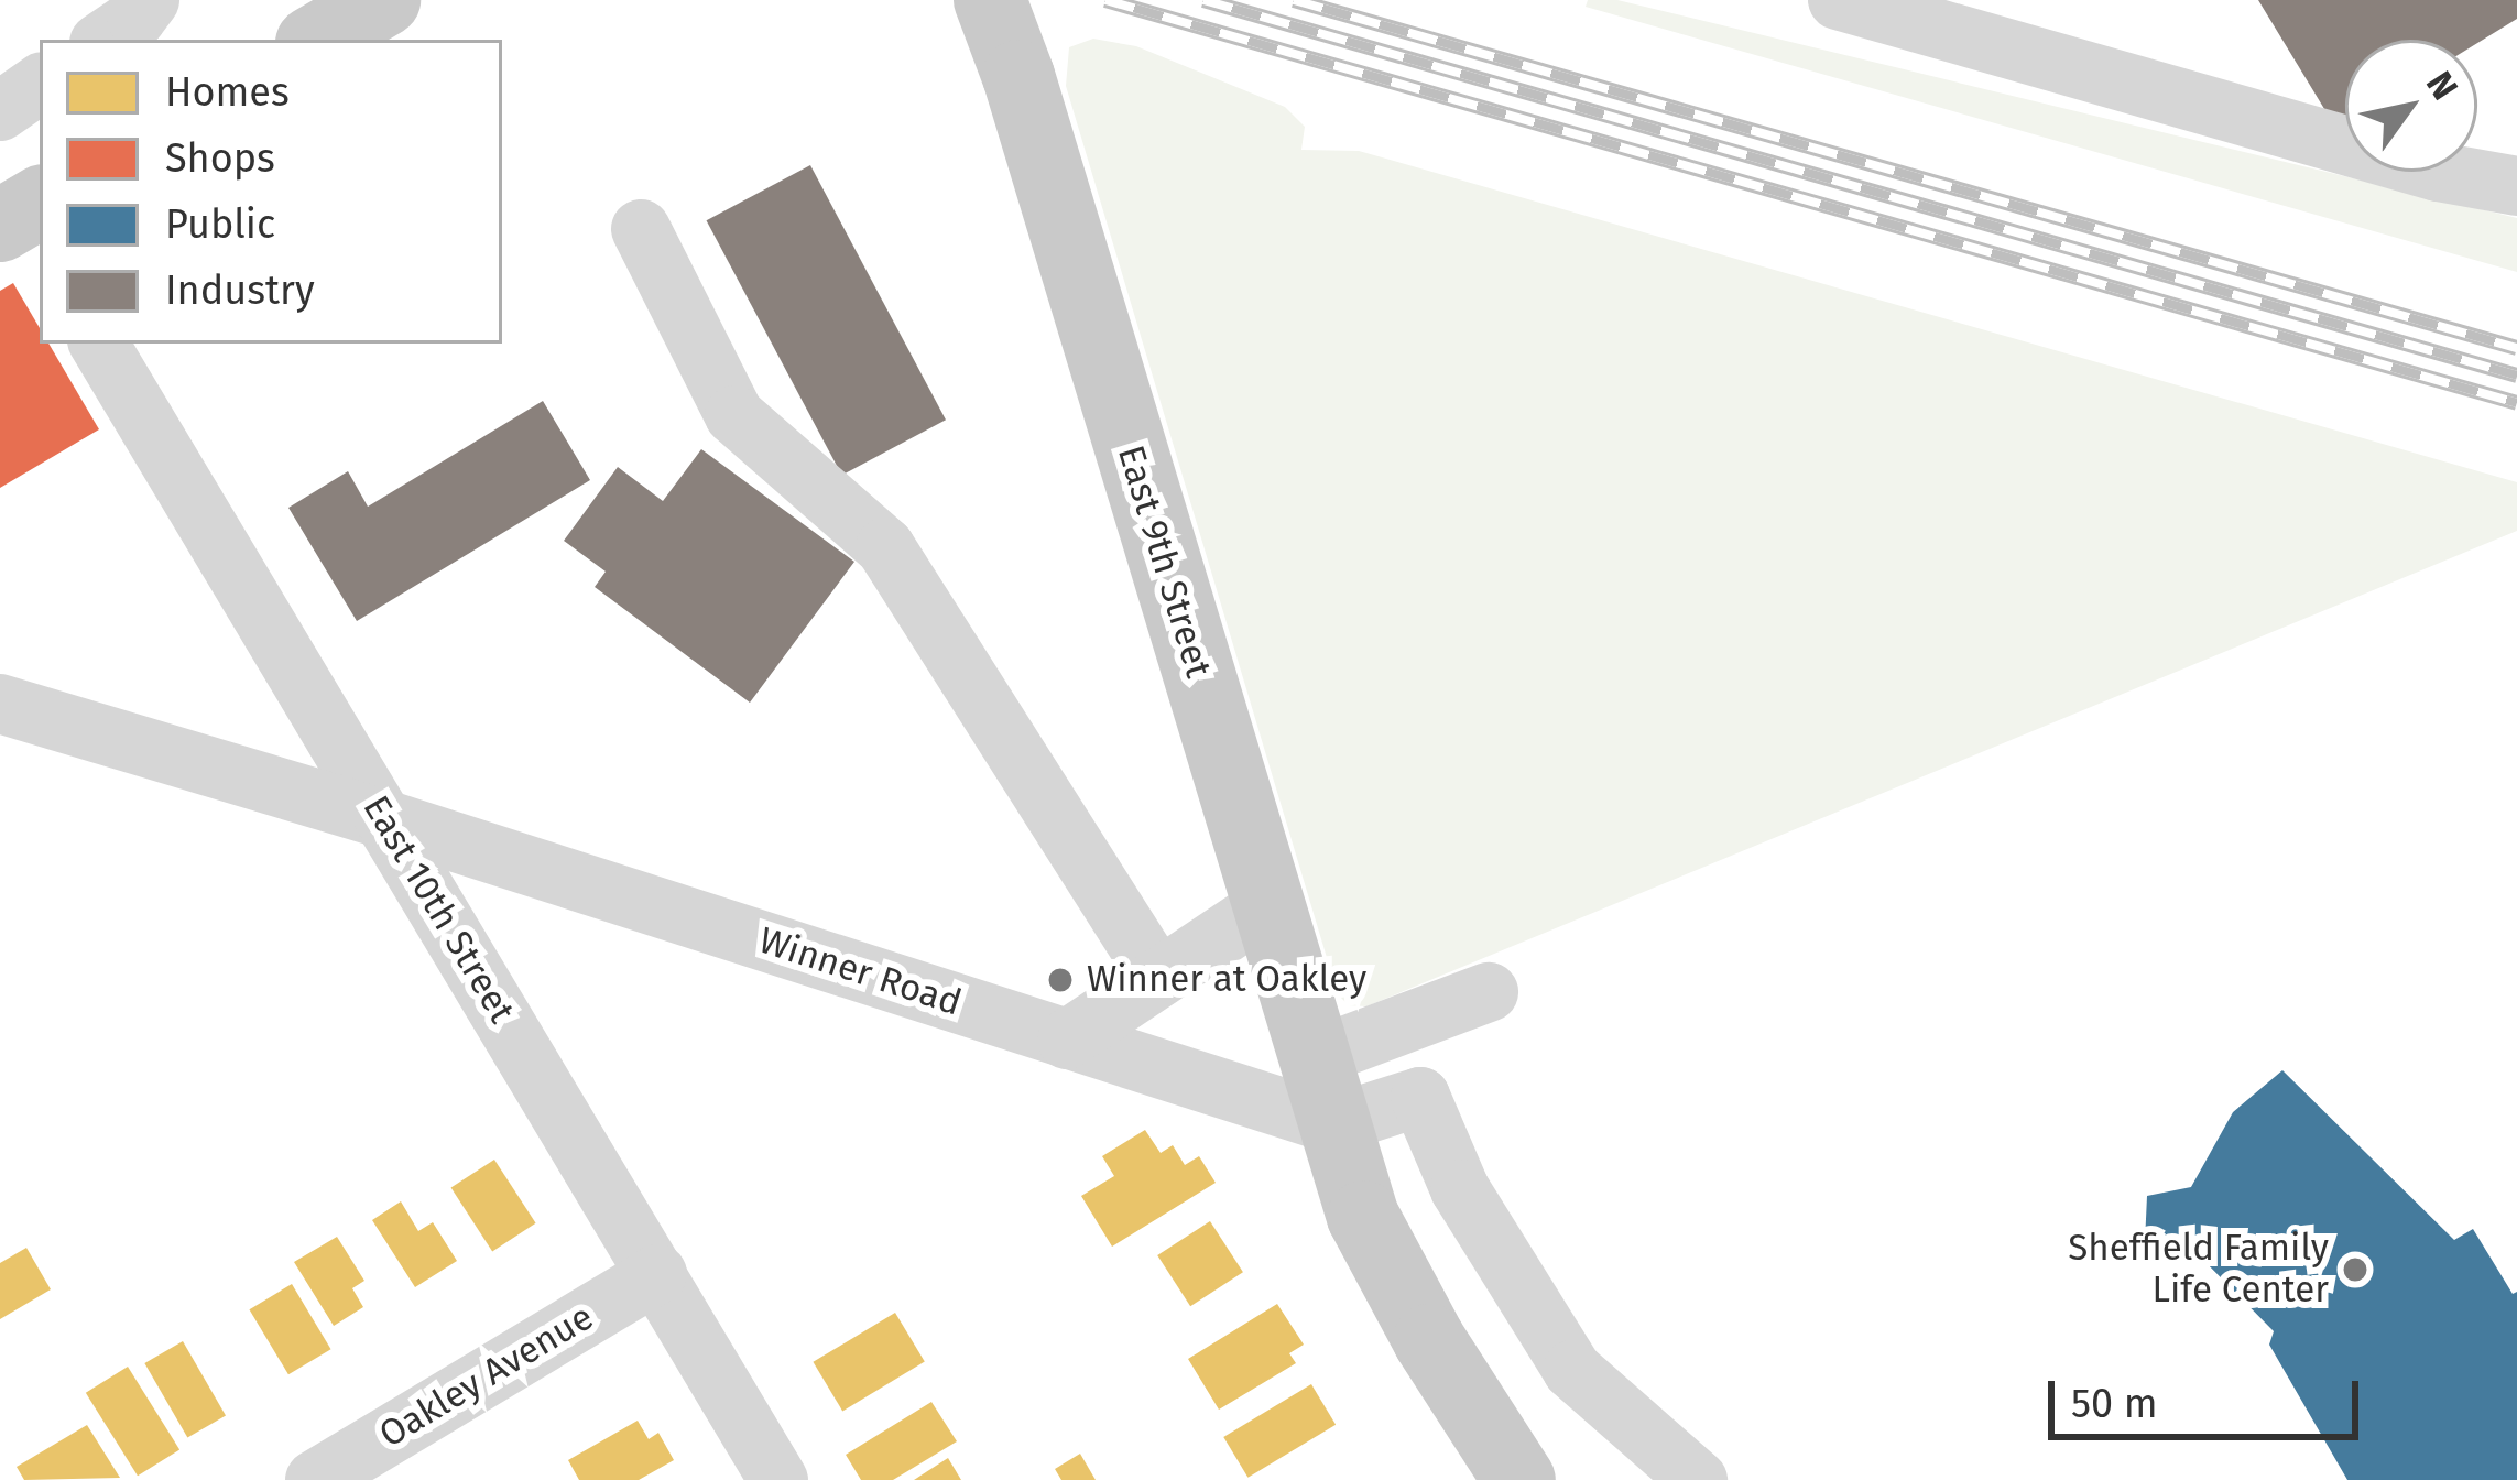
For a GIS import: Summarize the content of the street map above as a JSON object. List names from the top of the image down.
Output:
{
  "streets": {
    "main road": ["East 9th Street"],
    "street": ["East 10th Street", "Winner Road", "Oakley Avenue"]
  },
  "crossings": [
    ["East 9th Street", "Winner Road"],
    ["East 10th Street", "Winner Road"],
    ["East 10th Street", "Oakley Avenue"]
  ],
  "places": ["Winner at Oakley", "Sheffield Family Life Center"],
  "legend": [
    "Homes",
    "Shops",
    "Public",
    "Industry"
  ],
  "scale_bar": "50 m",
  "north": "top right"
}
